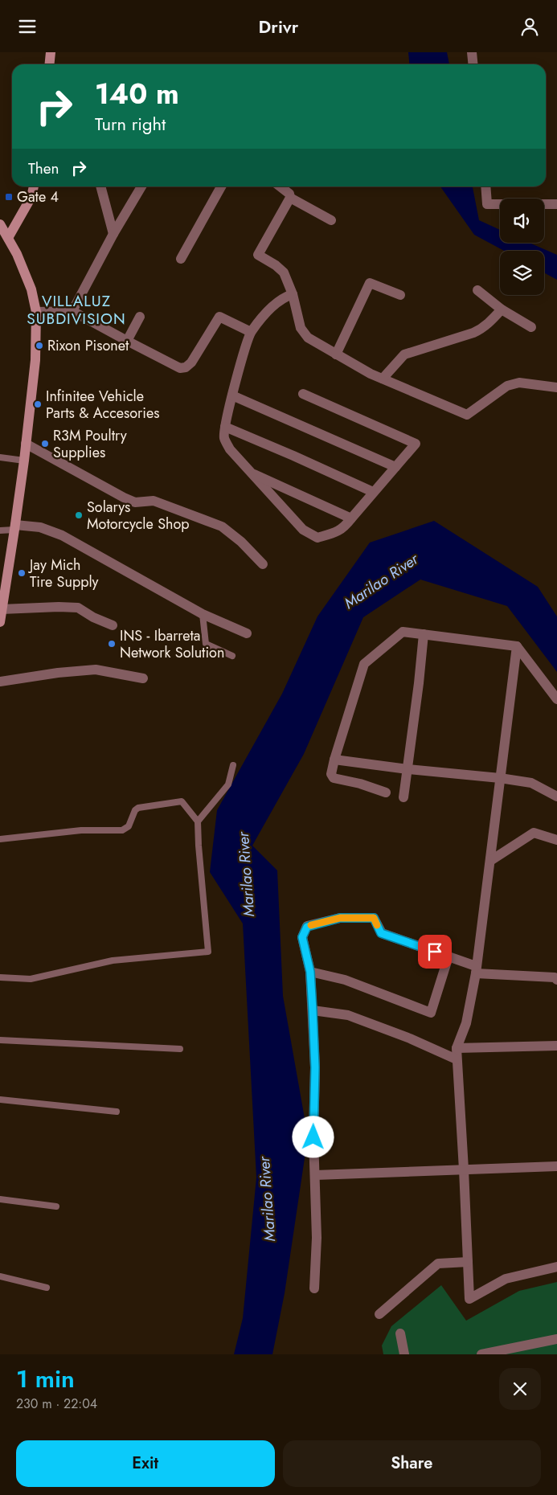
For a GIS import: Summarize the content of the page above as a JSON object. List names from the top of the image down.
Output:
{
  "districts": ["VILLALUZ SUBDIVISION"],
  "water": ["Marilao River"],
  "places": {
    "transit": ["Gate 4"],
    "other": [
      "Rixon Pisonet",
      "Infinitee Vehicle Parts & Accesories",
      "R3M Poultry Supplies",
      "Solarys Motorcycle Shop",
      "Jay Mich Tire Supply",
      "INS - Ibarreta Network Solution"
    ]
  },
  "page": {
    "header": "Drivr",
    "turn": ["140 m", "Turn right"],
    "then": "Then",
    "heading": ["1 min", "230 m · 22:04"],
    "buttons": ["Exit", "Share"]
  }
}
